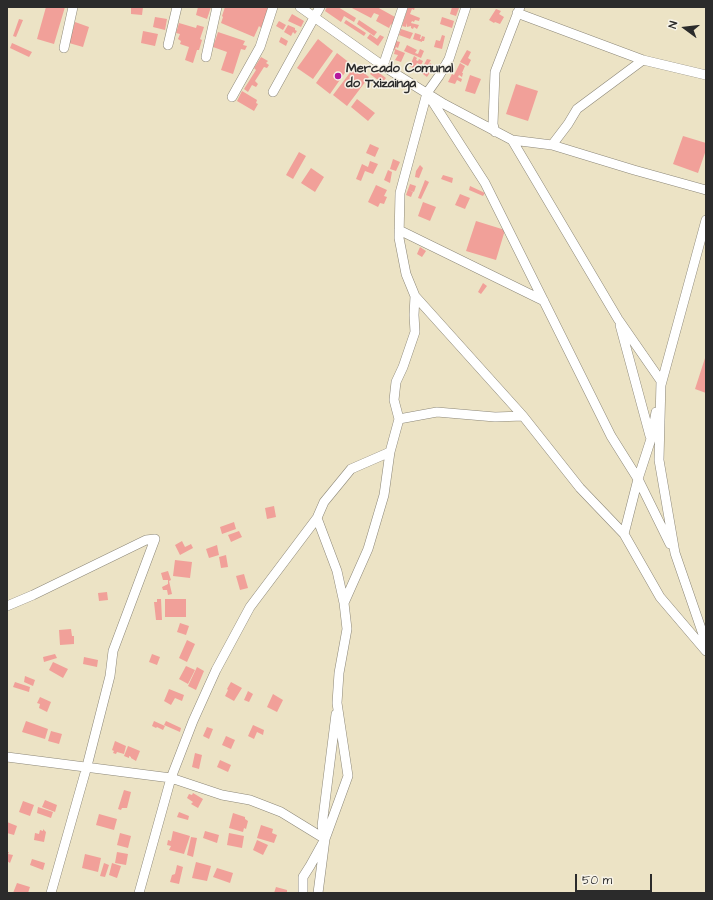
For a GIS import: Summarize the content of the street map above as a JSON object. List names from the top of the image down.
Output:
{
  "places": ["Mercado Comunal do Txizainga"],
  "scale_bar": "50 m",
  "north": "left"
}
